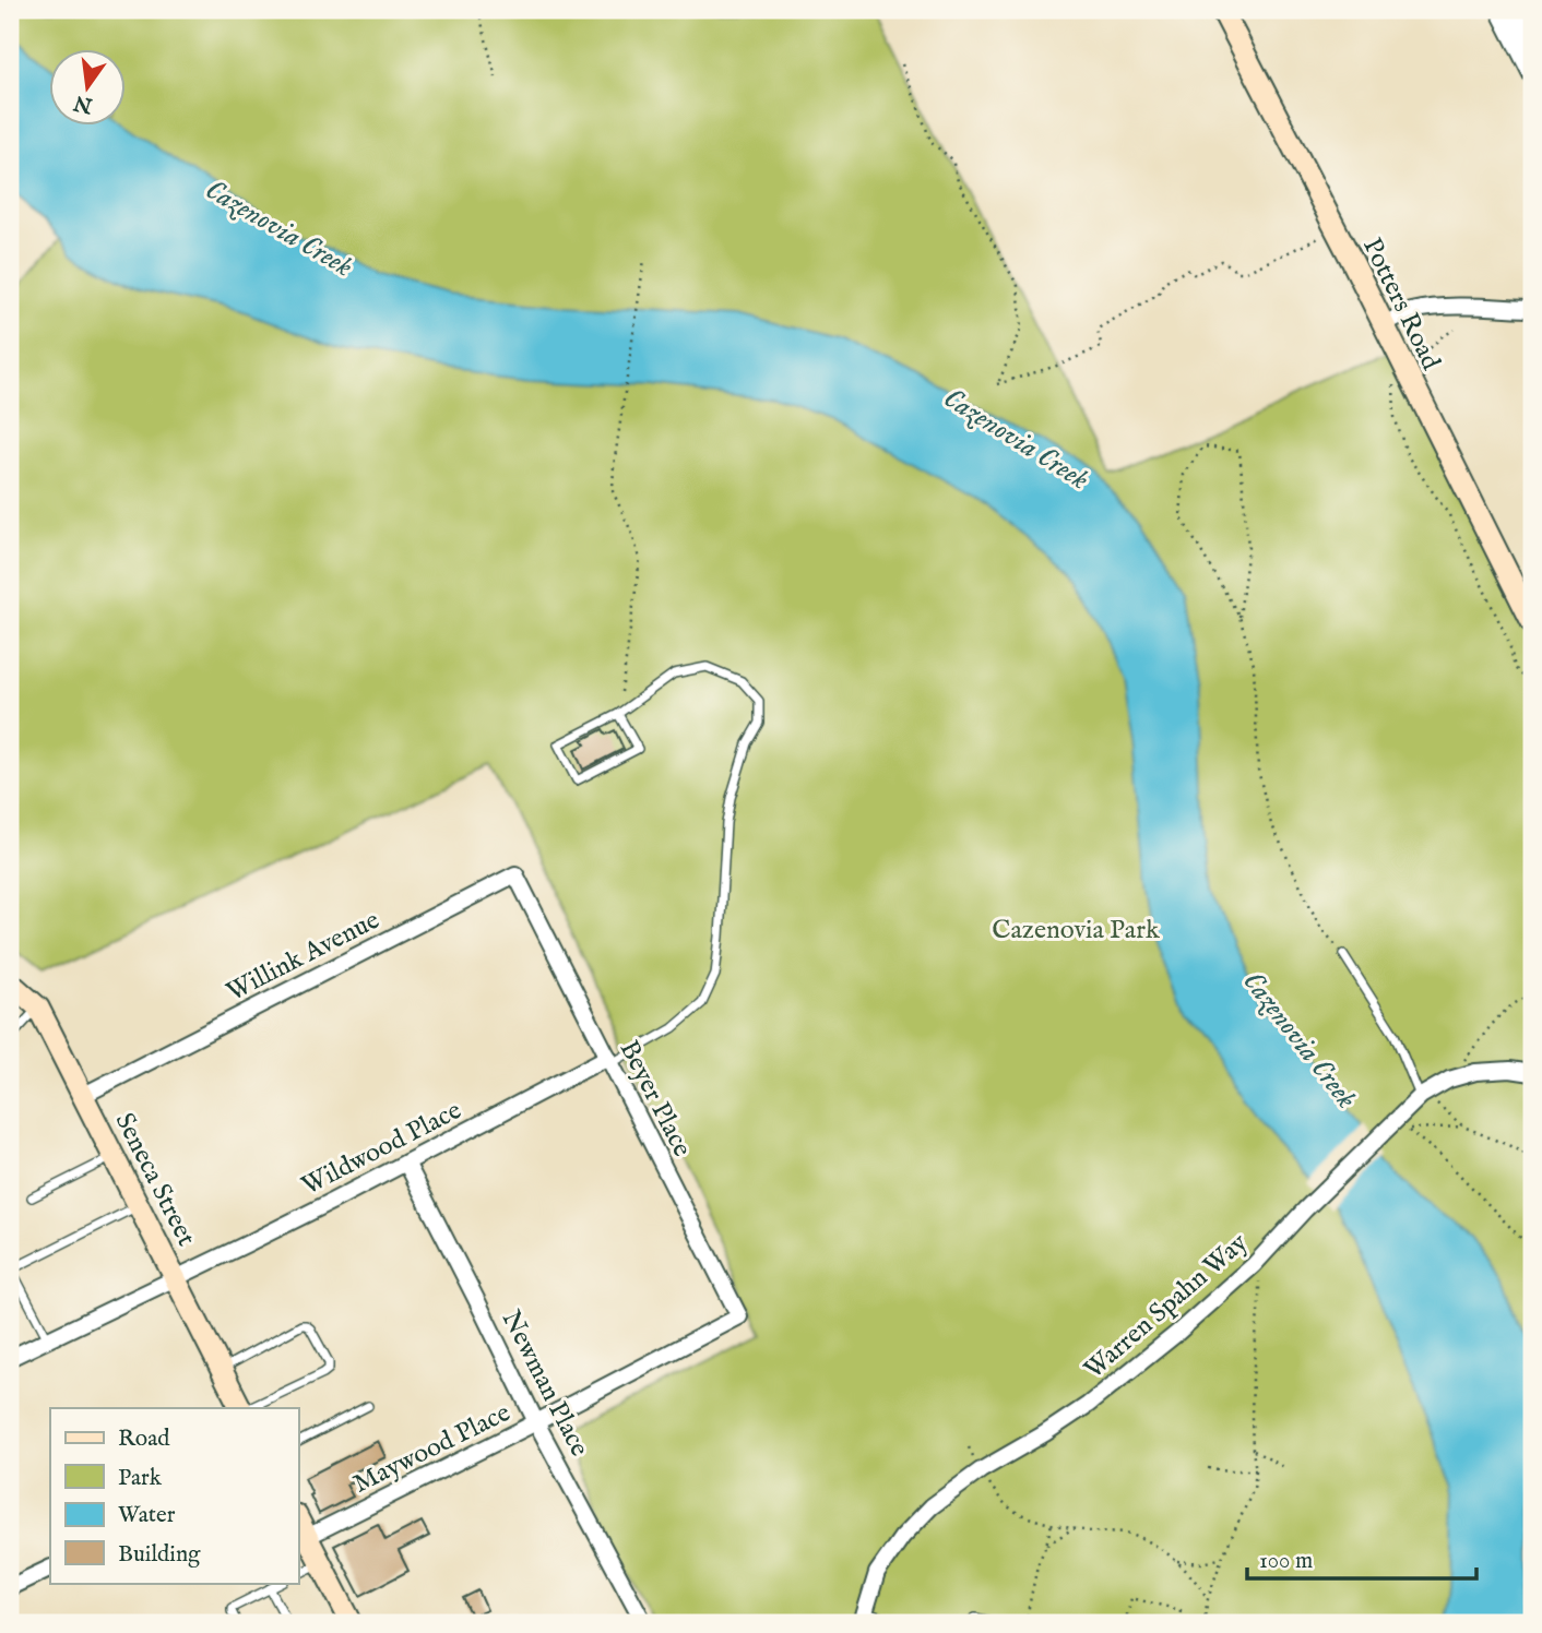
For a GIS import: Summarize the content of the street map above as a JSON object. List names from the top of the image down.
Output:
{
  "streets": {
    "street": [
      "Potters Road",
      "Willink Avenue",
      "Beyer Place",
      "Wildwood Place",
      "Seneca Street",
      "Warren Spahn Way",
      "Newman Place",
      "Maywood Place"
    ]
  },
  "crossings": [
    ["Willink Avenue", "Beyer Place"],
    ["Willink Avenue", "Seneca Street"],
    ["Beyer Place", "Wildwood Place"],
    ["Beyer Place", "Maywood Place"],
    ["Wildwood Place", "Seneca Street"],
    ["Wildwood Place", "Newman Place"],
    ["Newman Place", "Maywood Place"]
  ],
  "water": ["Cazenovia Creek"],
  "parks": ["Cazenovia Park"],
  "legend": [
    "Road",
    "Park",
    "Water",
    "Building"
  ],
  "scale_bar": "100 m",
  "north": "bottom"
}
